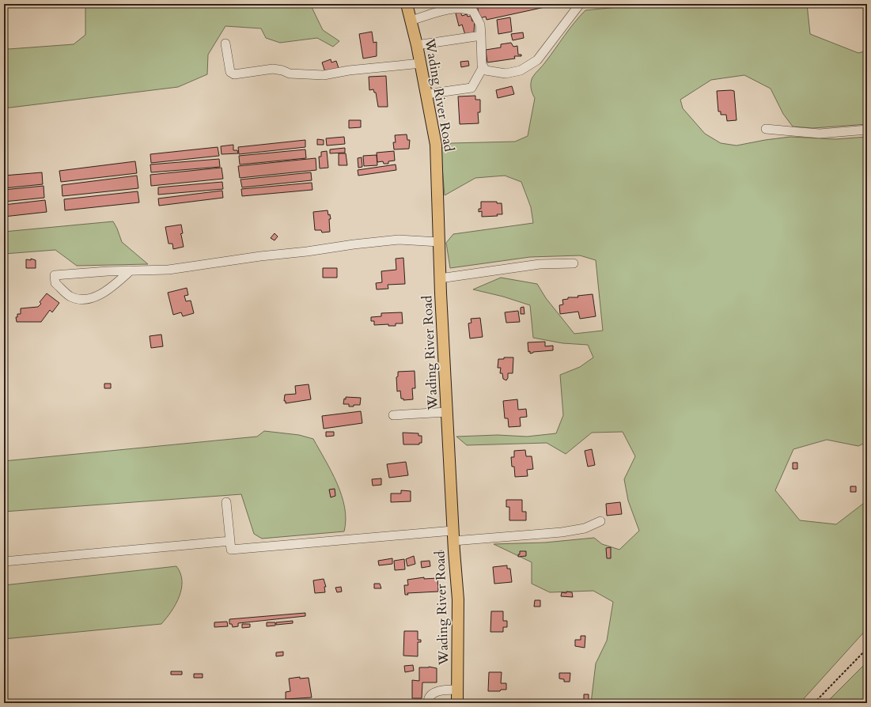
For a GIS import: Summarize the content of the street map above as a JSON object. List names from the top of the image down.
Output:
{
  "streets": {
    "main road": ["Wading River Road"]
  }
}
